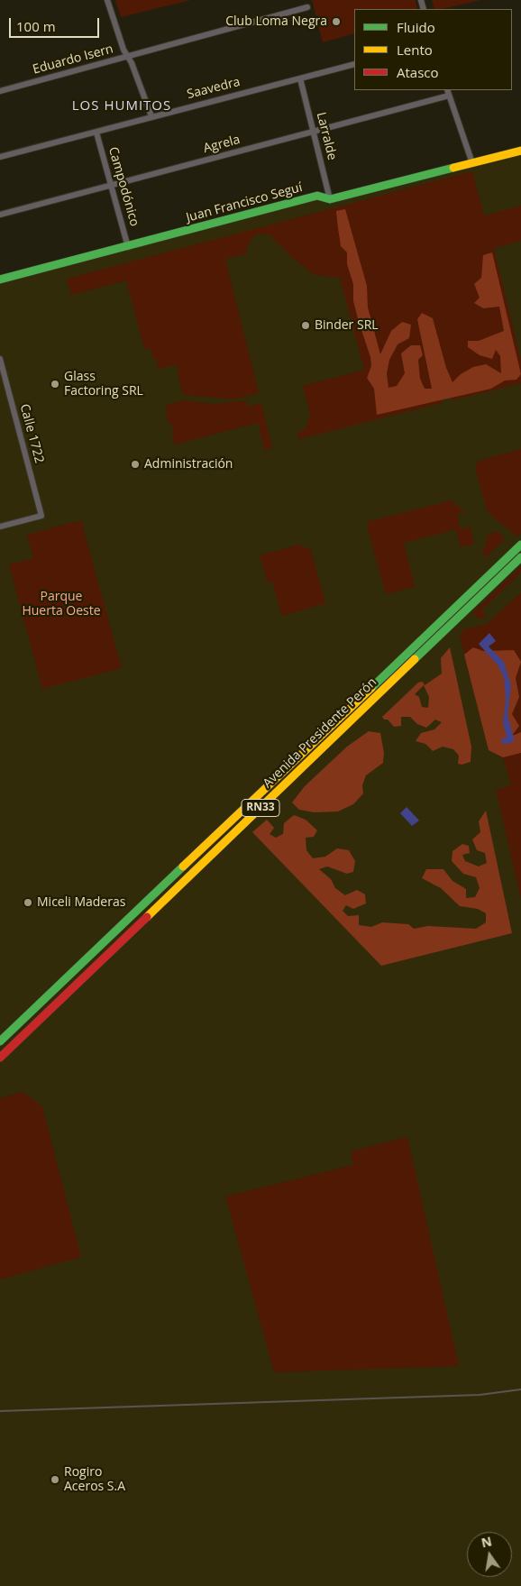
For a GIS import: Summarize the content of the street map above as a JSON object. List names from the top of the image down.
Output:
{
  "streets": {
    "main road": ["Juan Francisco Seguí", "Avenida Presidente Perón", "RN33"],
    "street": [
      "Eduardo Isern",
      "Saavedra",
      "Larralde",
      "Agrela",
      "Campodónico",
      "Calle 1722"
    ]
  },
  "crossings": [
    ["Saavedra", "Larralde"],
    ["Saavedra", "Campodónico"],
    ["Larralde", "Agrela"],
    ["Larralde", "Juan Francisco Seguí"],
    ["Agrela", "Campodónico"],
    ["Campodónico", "Juan Francisco Seguí"]
  ],
  "districts": ["LOS HUMITOS"],
  "parks": ["Parque Huerta Oeste"],
  "places": [
    "Club Loma Negra",
    "Binder SRL",
    "Glass Factoring SRL",
    "Administración",
    "Miceli Maderas",
    "Rogiro Aceros S.A"
  ],
  "legend": ["Fluido", "Lento", "Atasco"],
  "scale_bar": "100 m",
  "north": "top"
}
